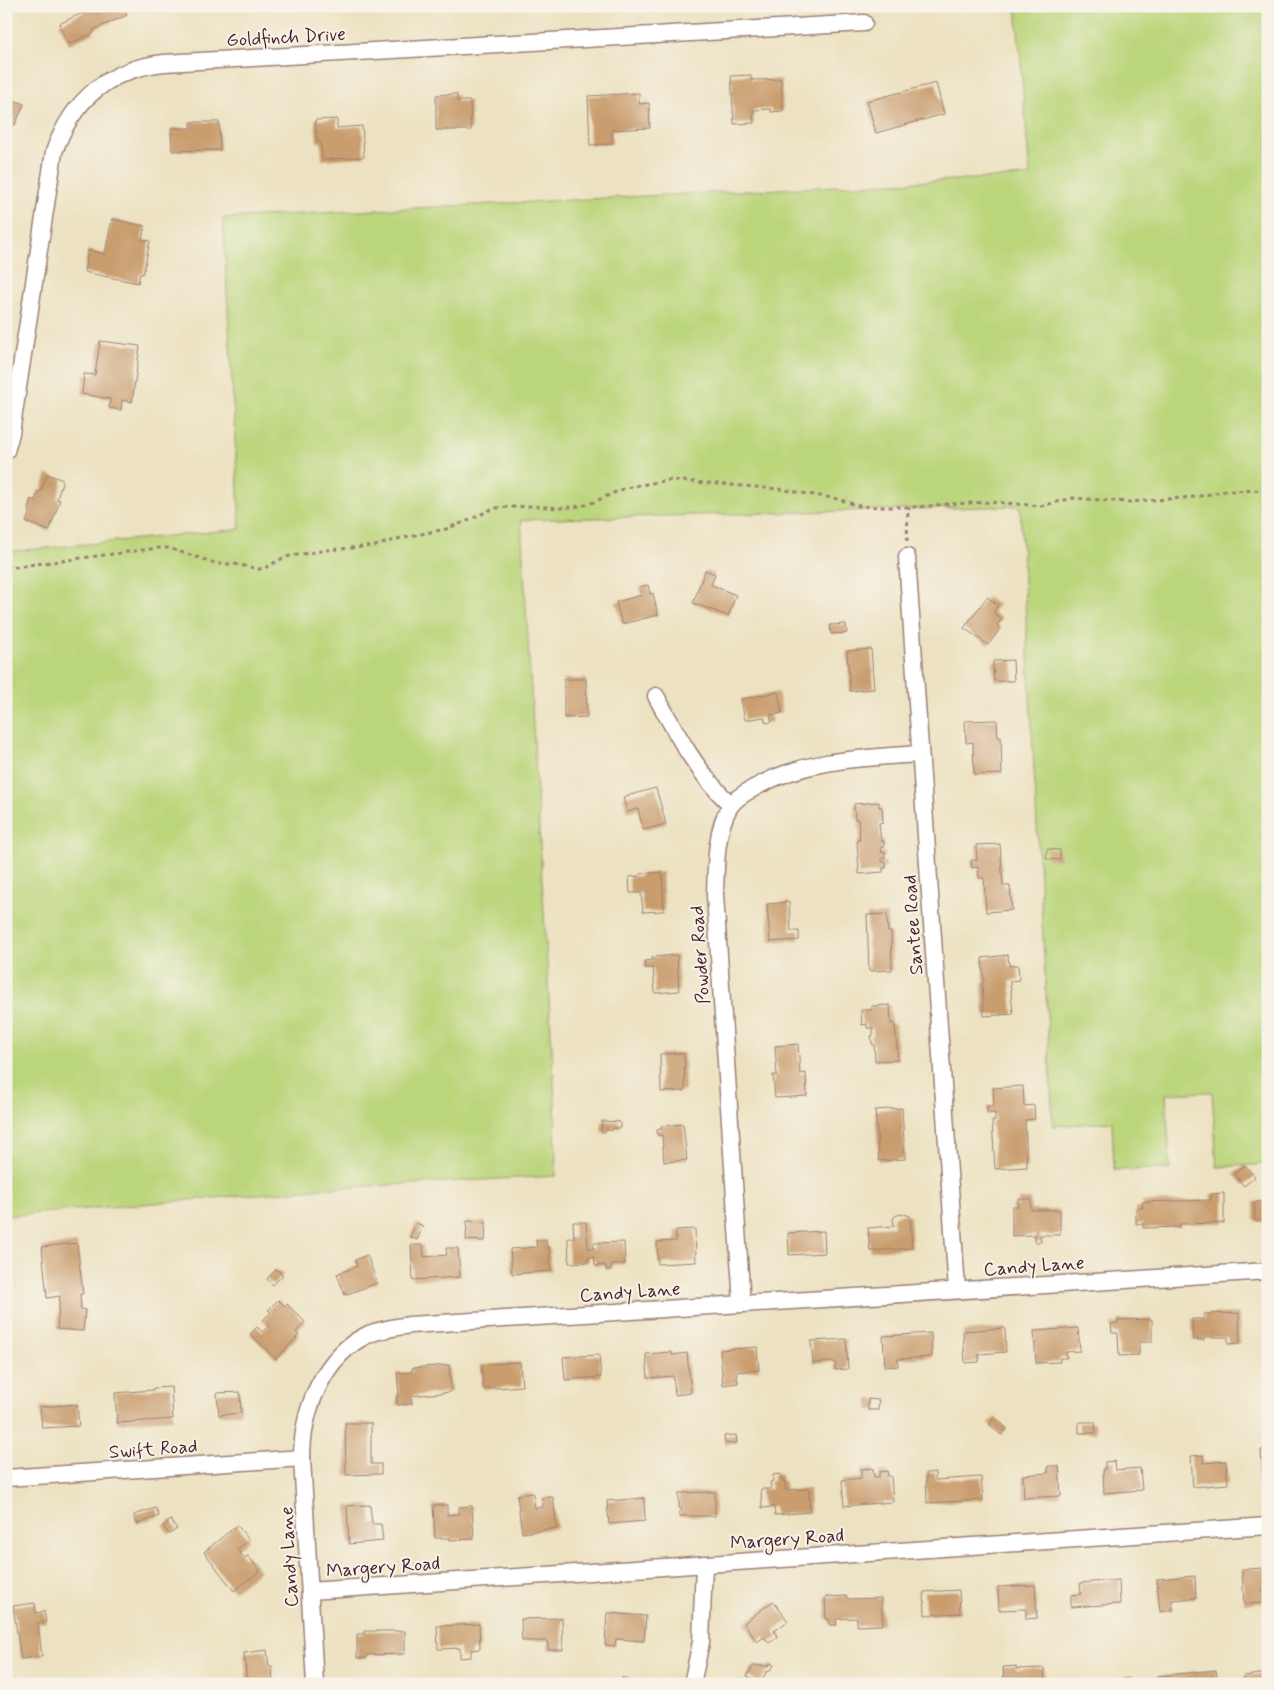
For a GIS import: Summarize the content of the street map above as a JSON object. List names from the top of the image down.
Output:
{
  "streets": {
    "street": [
      "Goldfinch Drive",
      "Santee Road",
      "Powder Road",
      "Candy Lane",
      "Swift Road",
      "Margery Road"
    ]
  },
  "crossings": [
    ["Santee Road", "Powder Road"],
    ["Santee Road", "Candy Lane"],
    ["Powder Road", "Candy Lane"],
    ["Candy Lane", "Swift Road"],
    ["Candy Lane", "Margery Road"]
  ]
}
